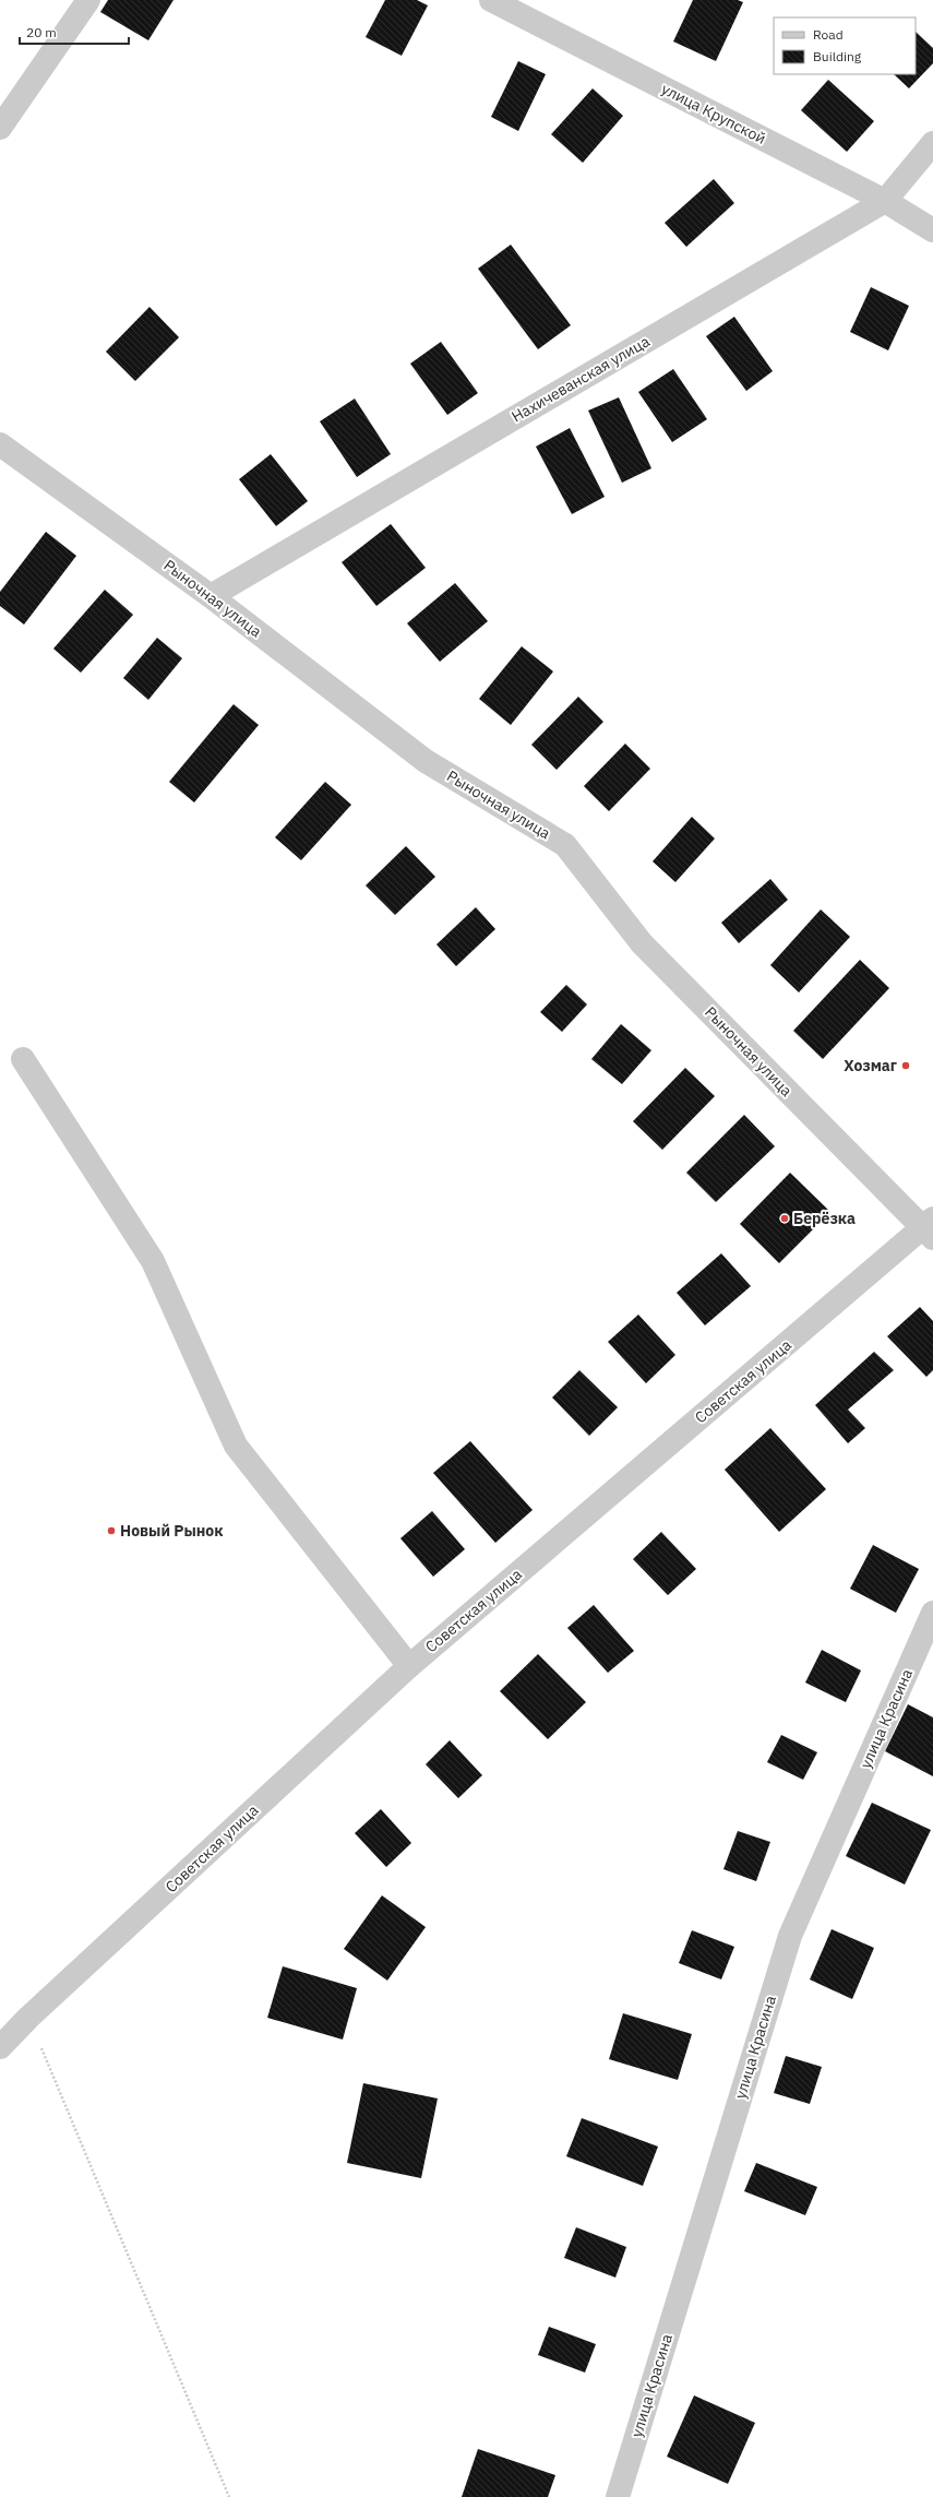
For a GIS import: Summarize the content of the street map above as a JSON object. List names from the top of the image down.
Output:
{
  "streets": {
    "street": [
      "улица Крупской",
      "Нахичеванская улица",
      "Рыночная улица",
      "Советская улица",
      "улица Красина"
    ]
  },
  "crossings": [
    ["улица Крупской", "Нахичеванская улица"],
    ["Нахичеванская улица", "Рыночная улица"],
    ["Рыночная улица", "Советская улица"]
  ],
  "places": ["Хозмаг", "Берёзка", "Новый Рынок"],
  "legend": ["Road", "Building"],
  "scale_bar": "20 m"
}
